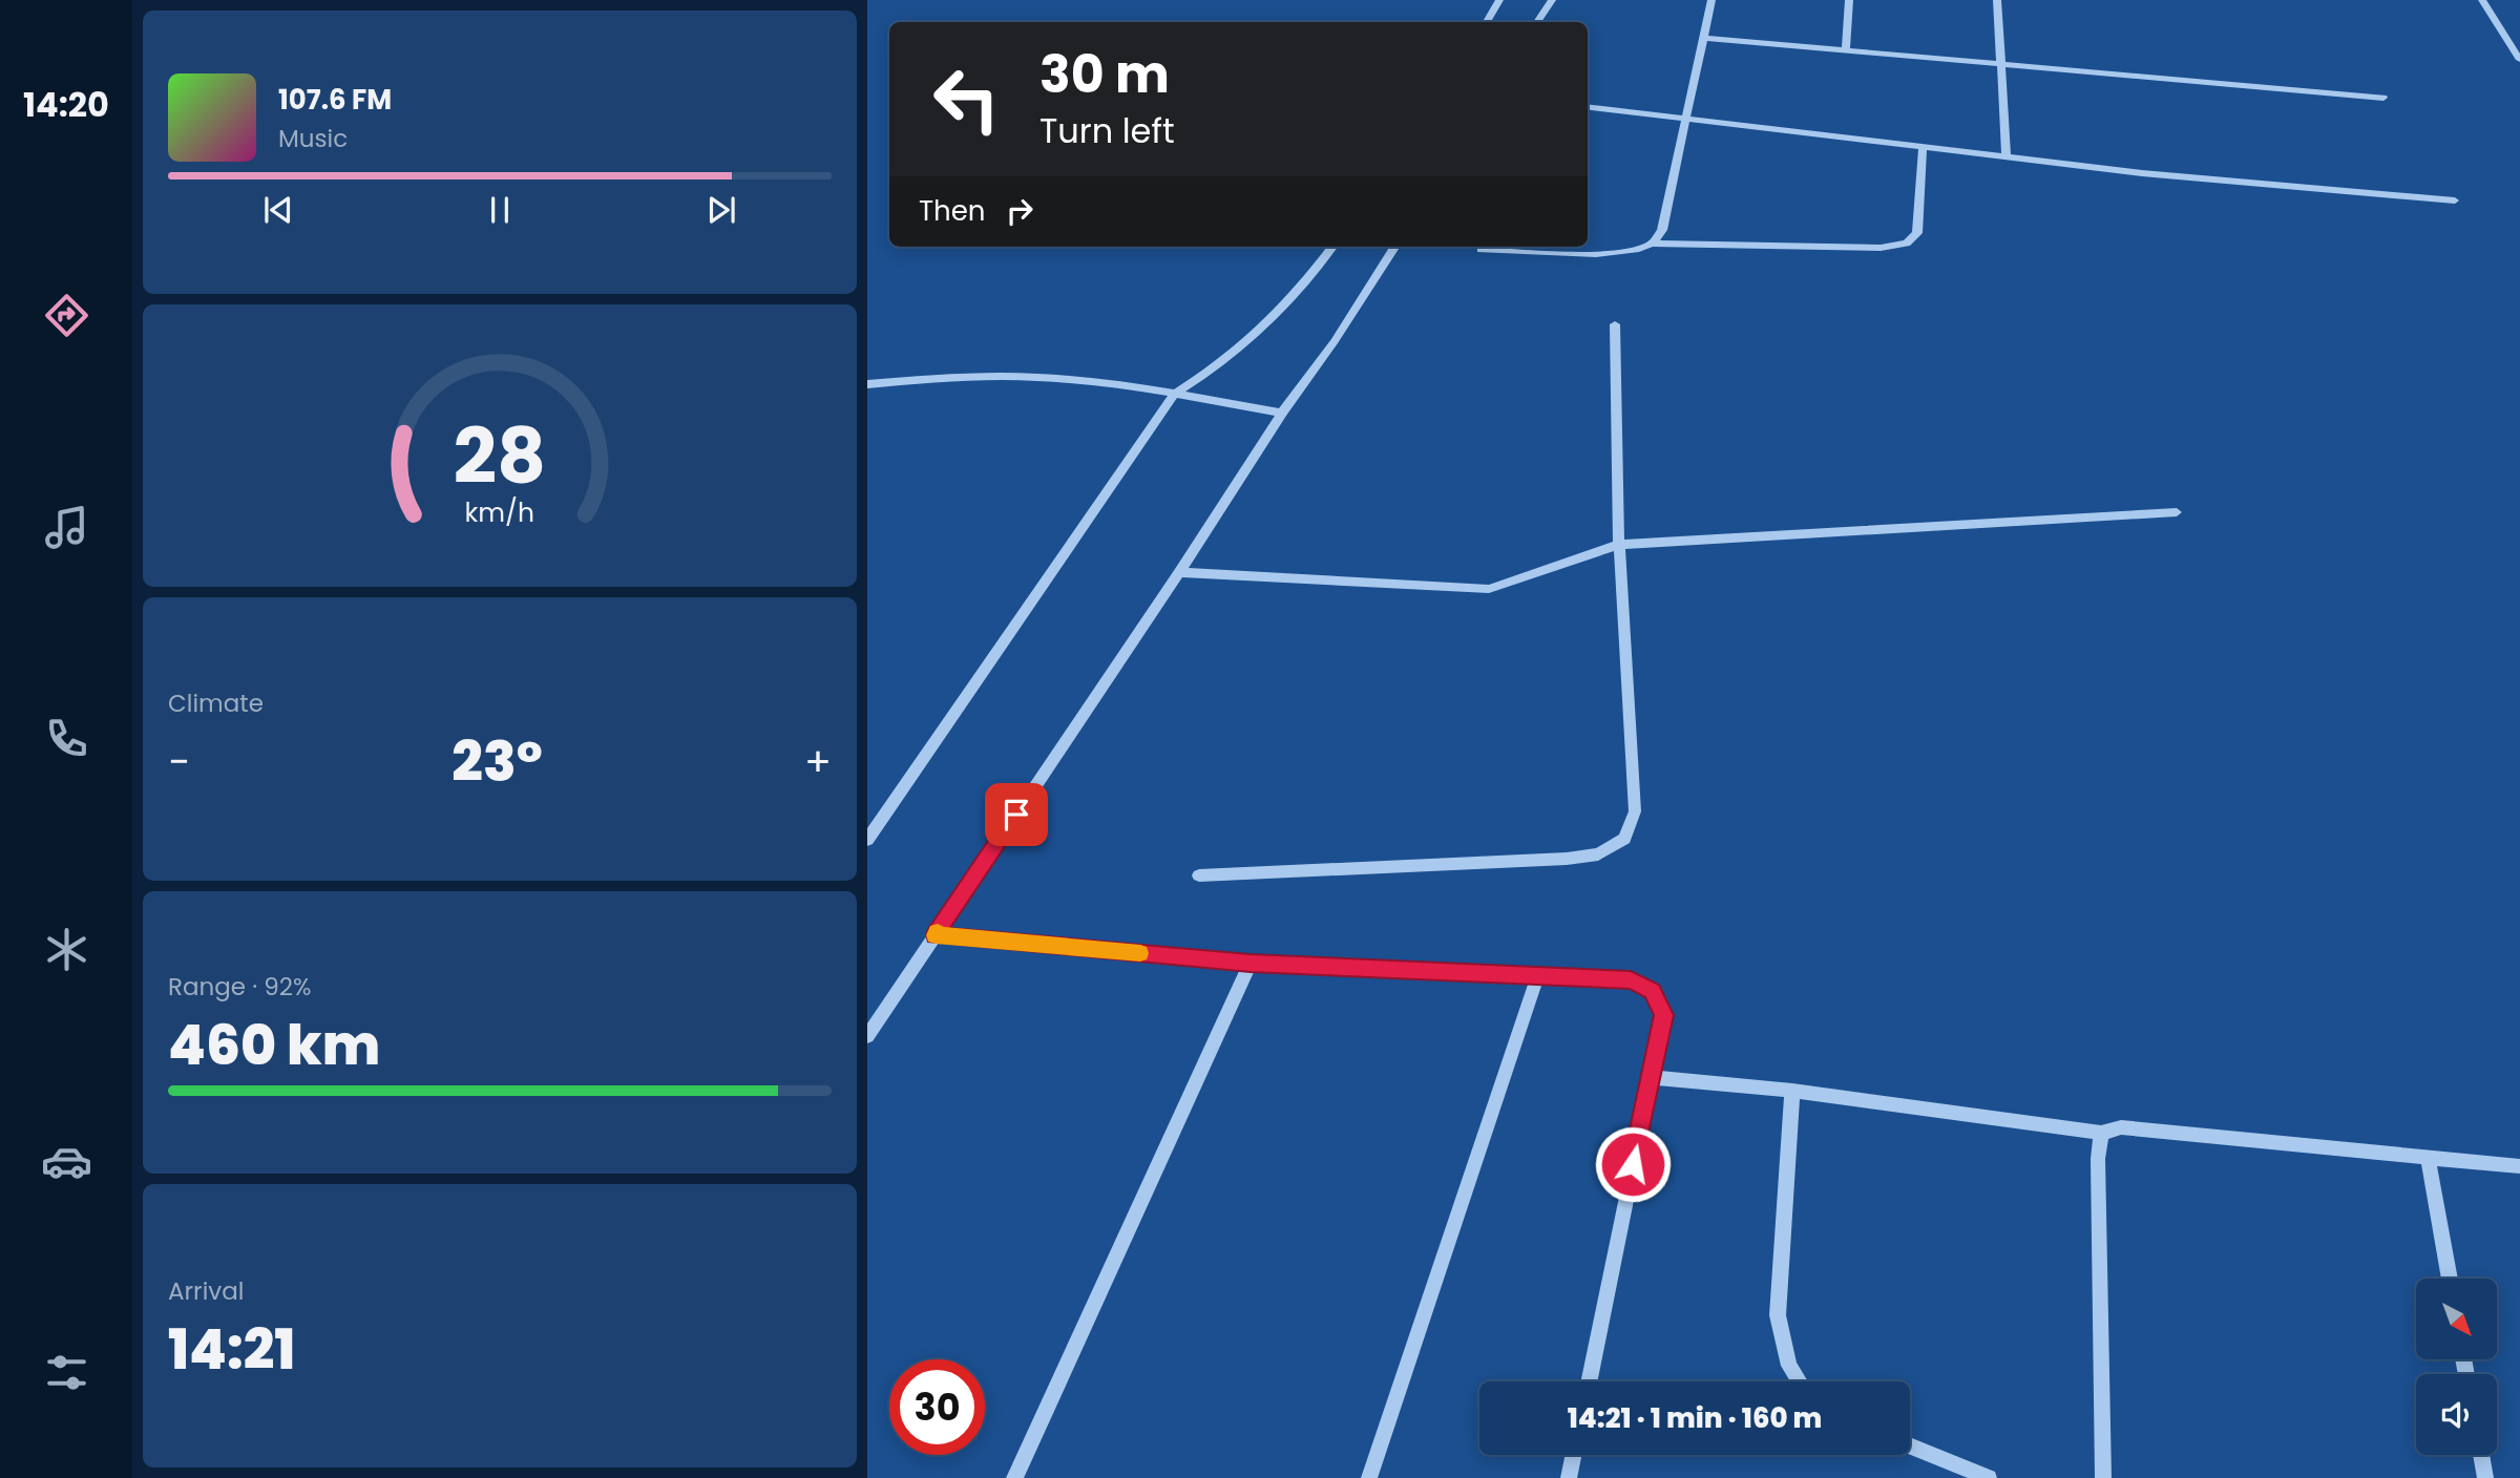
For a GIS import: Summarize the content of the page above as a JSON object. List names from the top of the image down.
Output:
{
  "north": "bottom right",
  "page": {
    "tabs": "14:20",
    "turn": ["30 m", "Turn left"],
    "song": ["107.6 FM", "Music"],
    "then": "Then",
    "tile": [
      "Climate",
      ["Range · 92%", "460 km"],
      ["Arrival", "14:21"]
    ],
    "heat": ["−", "23°", "+"],
    "limit": "30",
    "trip": "14:21 · 1 min · 160 m",
    "gauge": ["28", "km/h"]
  }
}
